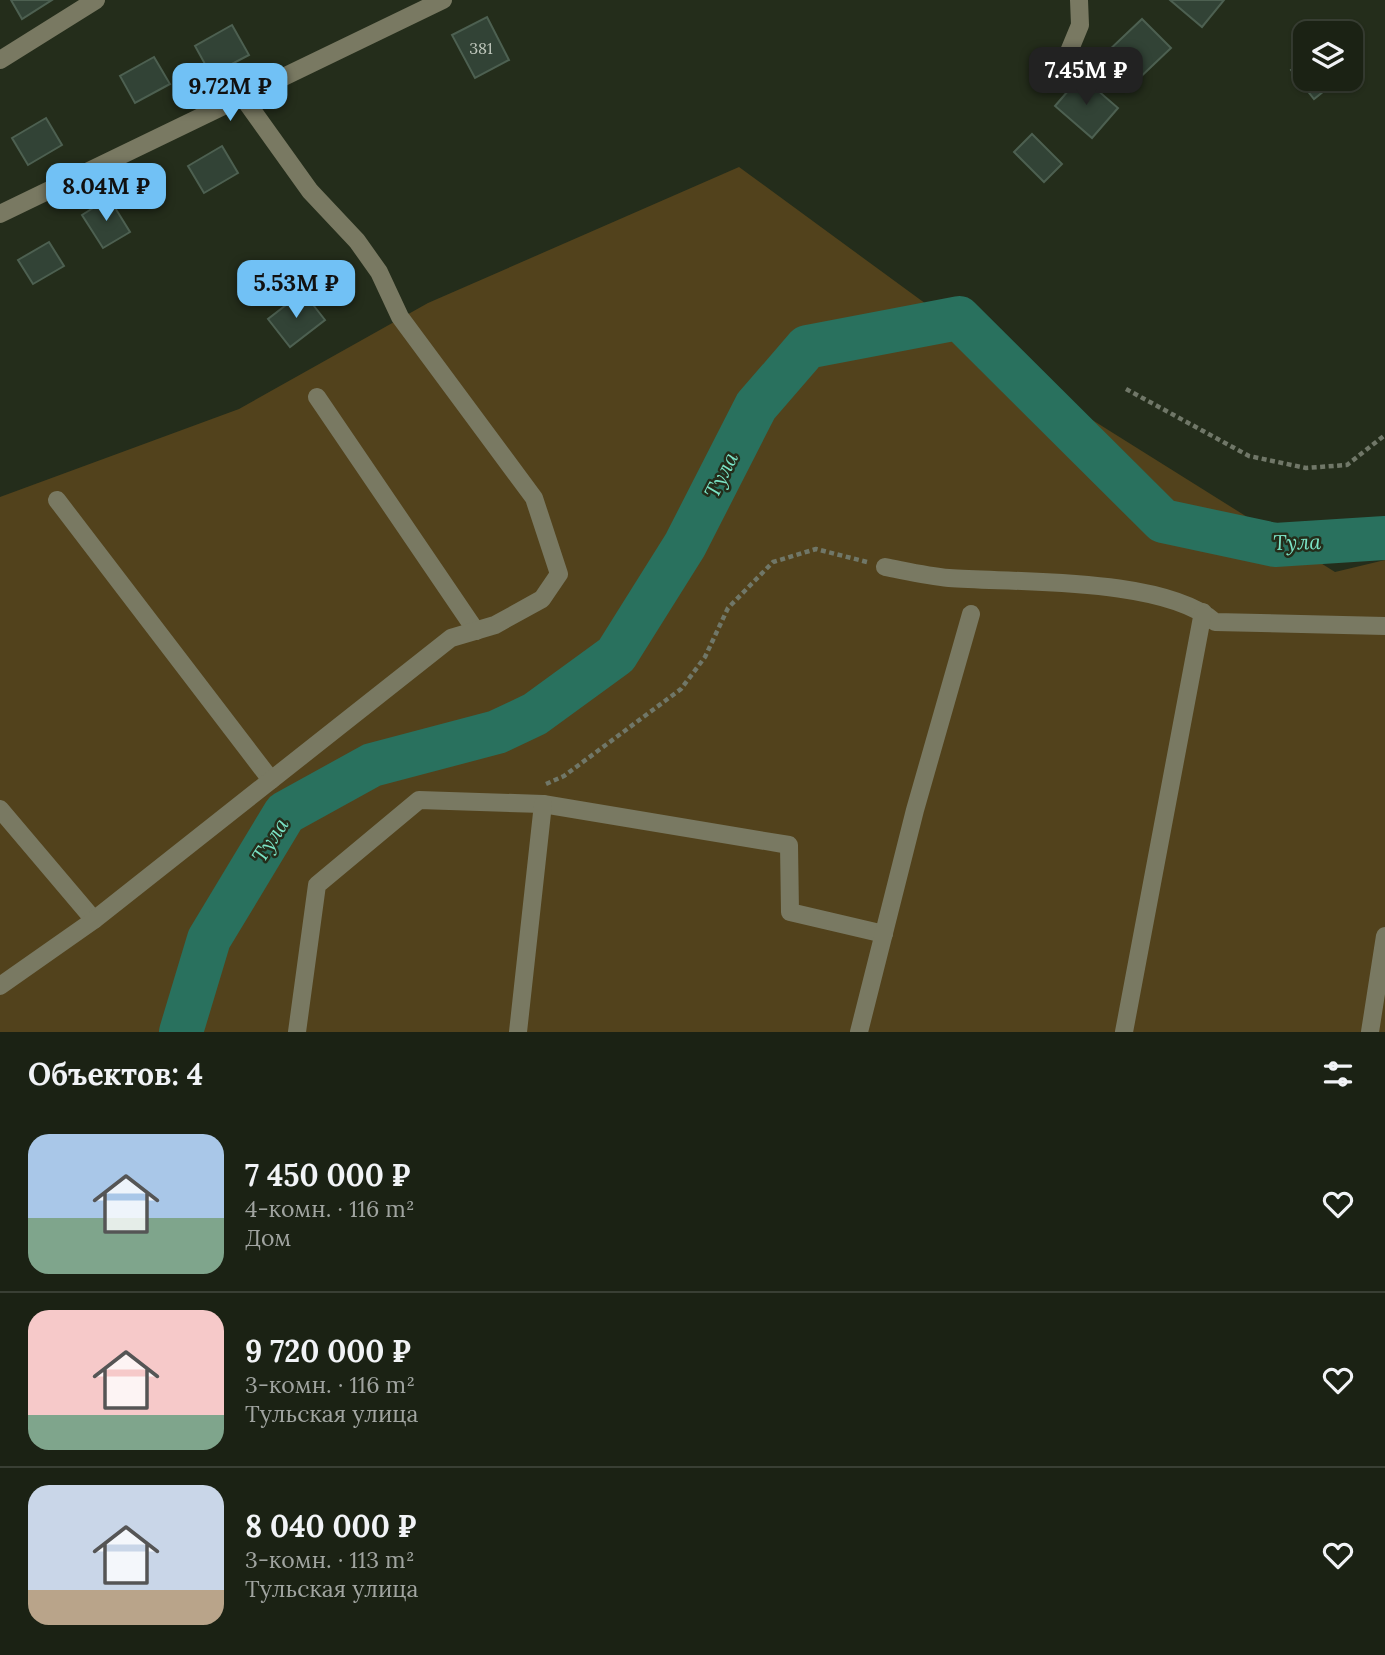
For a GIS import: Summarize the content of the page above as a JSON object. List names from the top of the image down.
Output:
{
  "water": ["Тула"],
  "house_numbers": ["381"],
  "page": {
    "price": [
      "7.45M ₽",
      "9.72M ₽",
      "8.04M ₽",
      "5.53M ₽"
    ],
    "heading": "Объектов: 4",
    "list": [
      {
        "name": "7 450 000 ₽",
        "note": "4-комн. · 116 m² · Дом"
      },
      {
        "name": "9 720 000 ₽",
        "note": "3-комн. · 116 m² · Тульская улица"
      },
      {
        "name": "8 040 000 ₽",
        "note": "3-комн. · 113 m² · Тульская улица"
      }
    ]
  }
}
